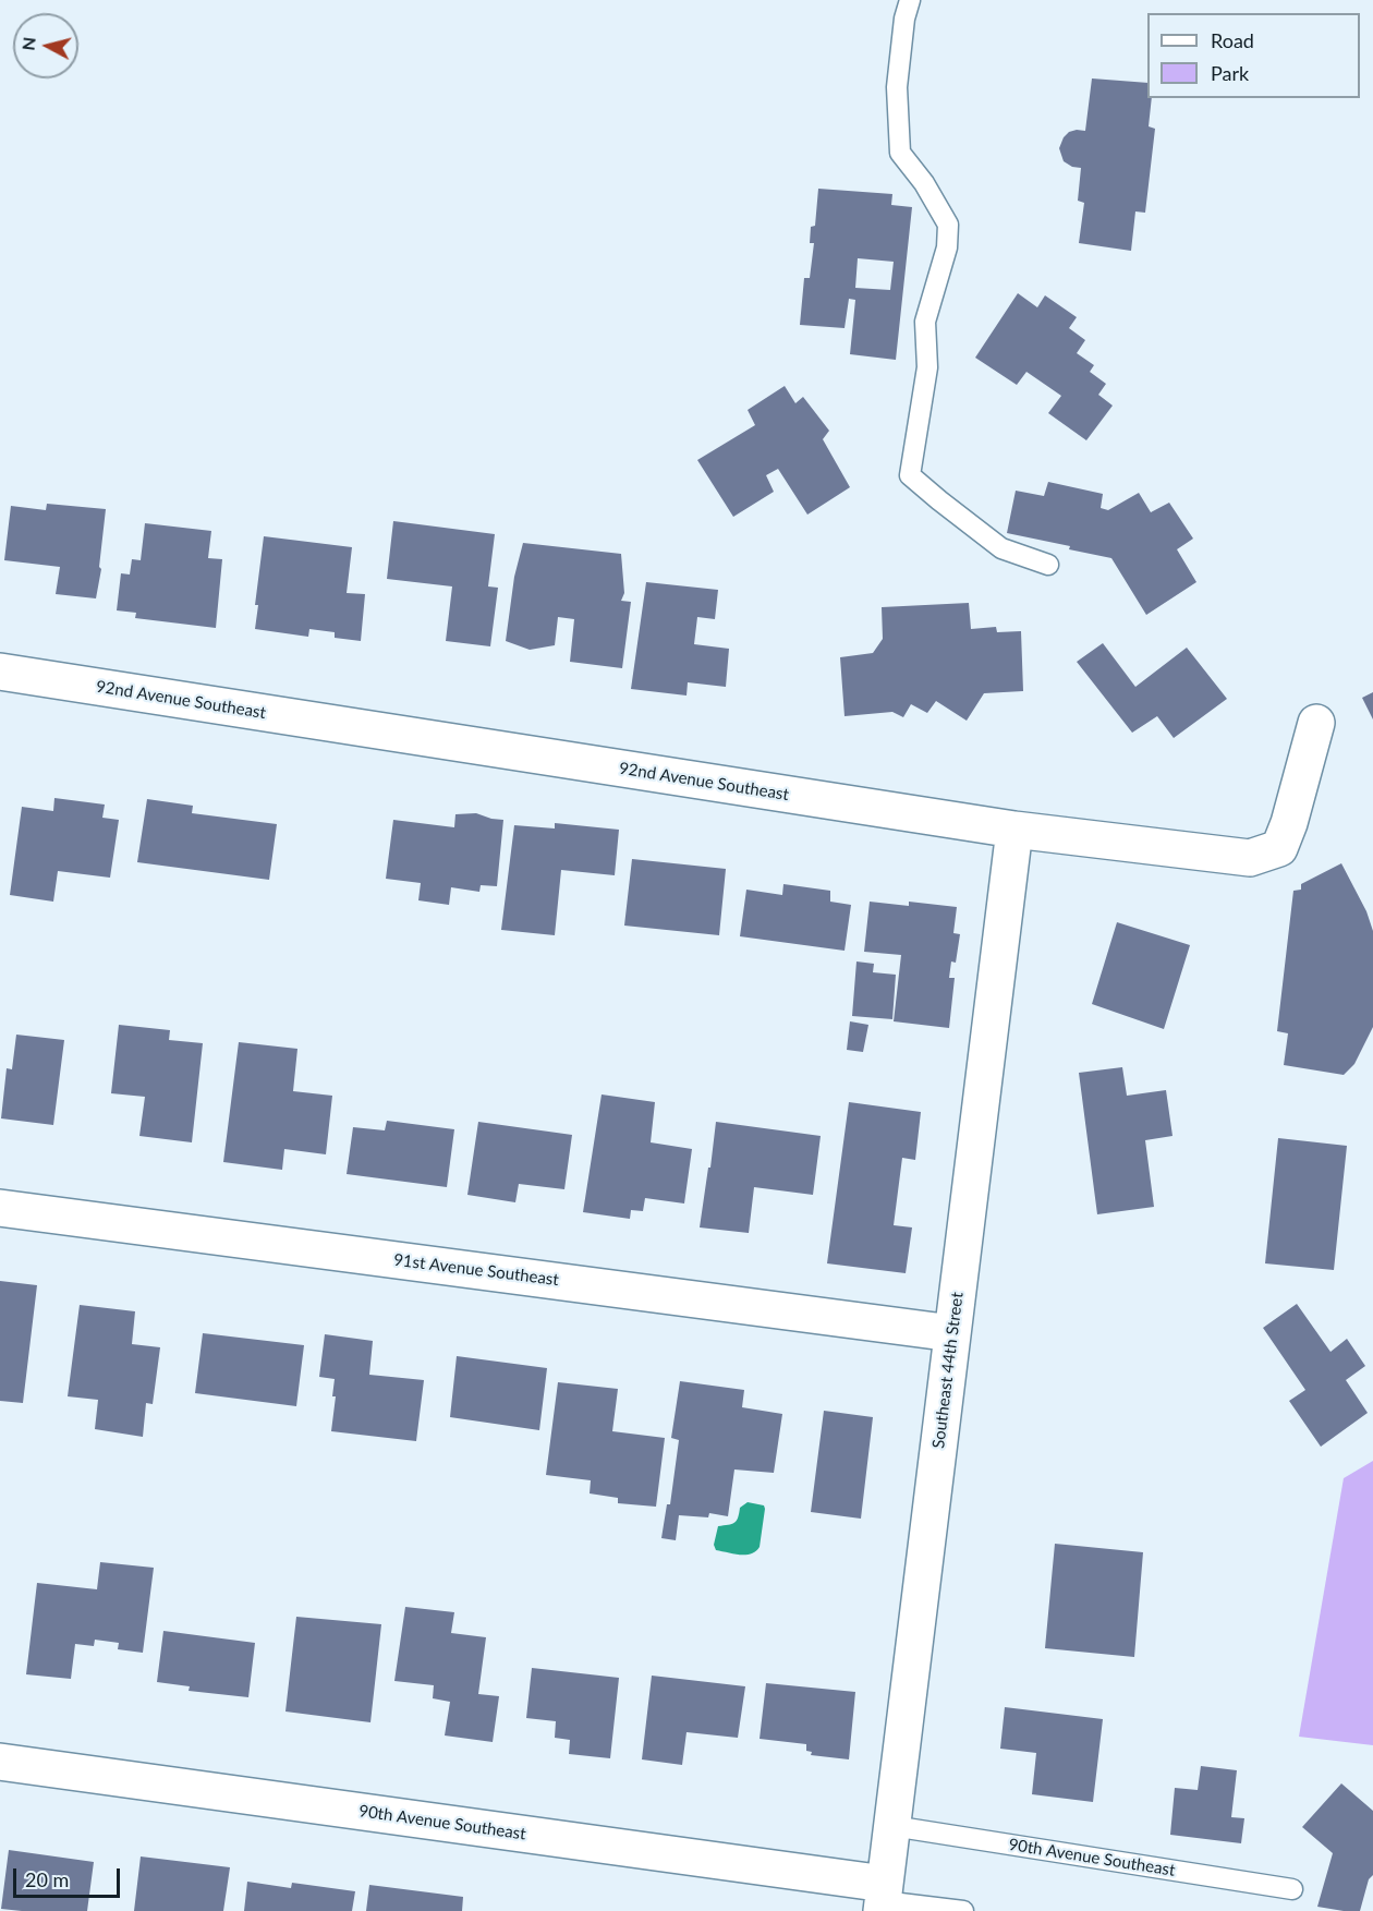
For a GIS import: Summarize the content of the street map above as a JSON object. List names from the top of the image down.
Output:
{
  "streets": {
    "street": [
      "92nd Avenue Southeast",
      "91st Avenue Southeast",
      "Southeast 44th Street",
      "90th Avenue Southeast"
    ]
  },
  "crossings": [
    ["92nd Avenue Southeast", "Southeast 44th Street"],
    ["91st Avenue Southeast", "Southeast 44th Street"],
    ["Southeast 44th Street", "90th Avenue Southeast"]
  ],
  "legend": ["Road", "Park"],
  "scale_bar": "20 m",
  "north": "left"
}
